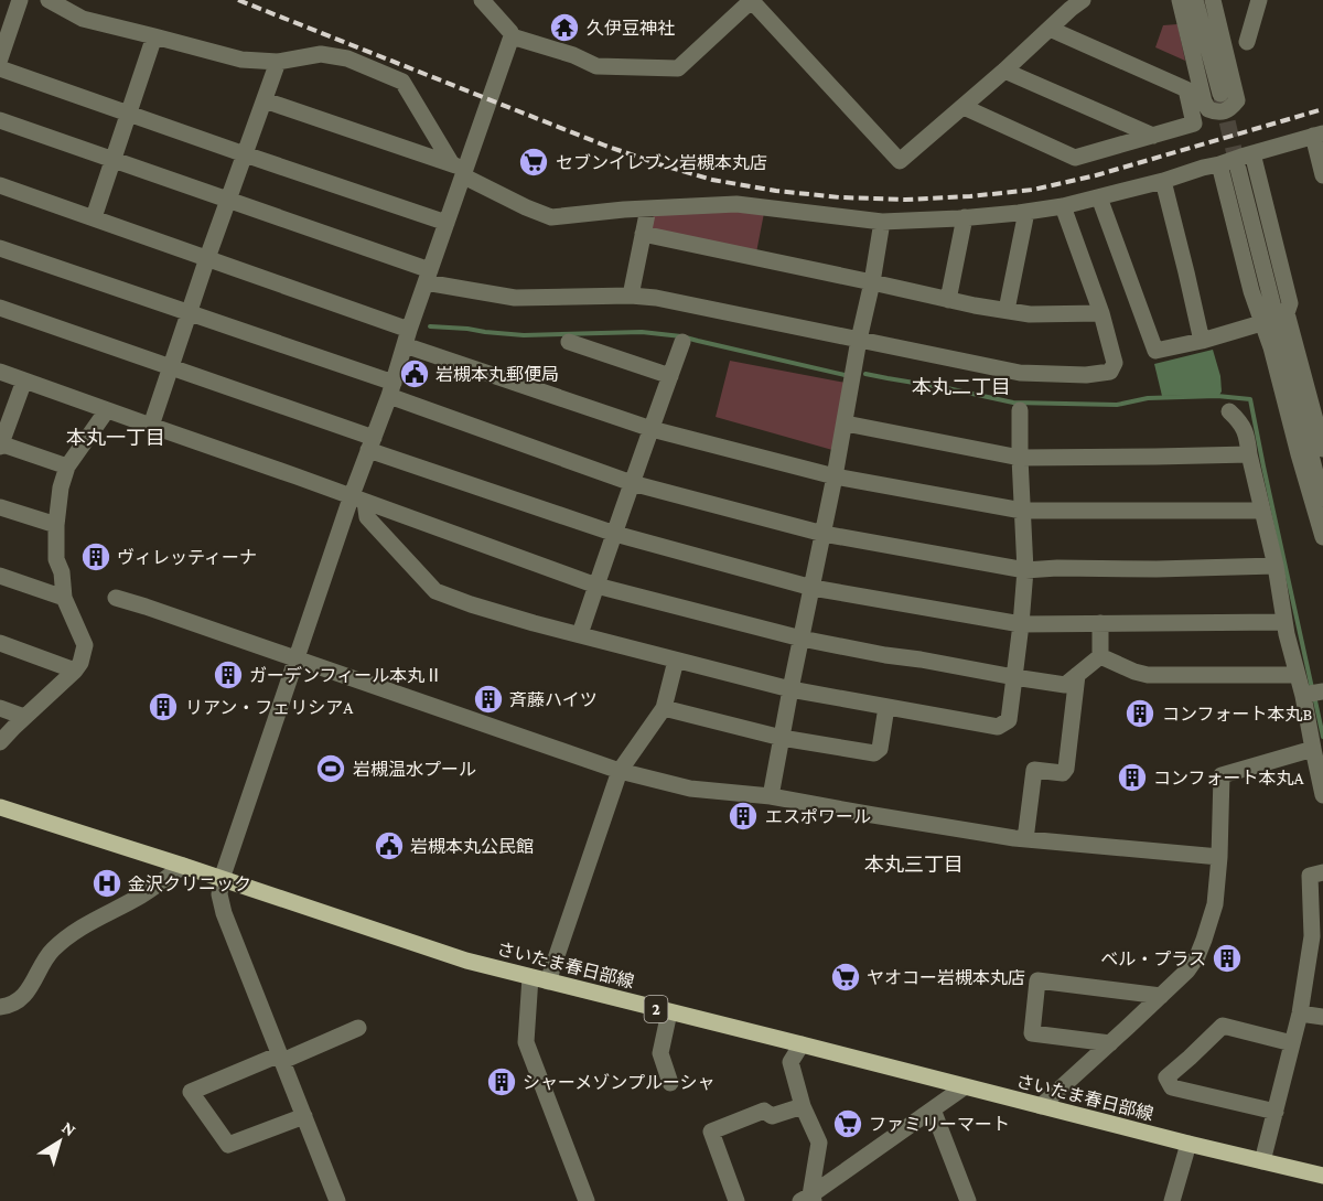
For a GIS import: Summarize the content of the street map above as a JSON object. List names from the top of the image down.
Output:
{
  "streets": {
    "main road": ["さいたま春日部線", "2"]
  },
  "districts": ["本丸二丁目", "本丸一丁目", "本丸三丁目"],
  "places": {
    "temple": ["久伊豆神社"],
    "supermarket": ["セブンイレブン岩槻本丸店", "ヤオコー岩槻本丸店", "ファミリーマート"],
    "public building": ["岩槻本丸郵便局", "岩槻本丸公民館"],
    "building": [
      "ヴィレッティーナ",
      "ガーデンフィール本丸Ⅱ",
      "斉藤ハイツ",
      "リアン・フェリシアA",
      "コンフォート本丸B",
      "コンフォート本丸A",
      "エスポワール",
      "ベル・プラス",
      "シャーメゾンプルーシャ"
    ],
    "sports": ["岩槻温水プール"],
    "hospital": ["金沢クリニック"]
  },
  "north": "top right"
}
